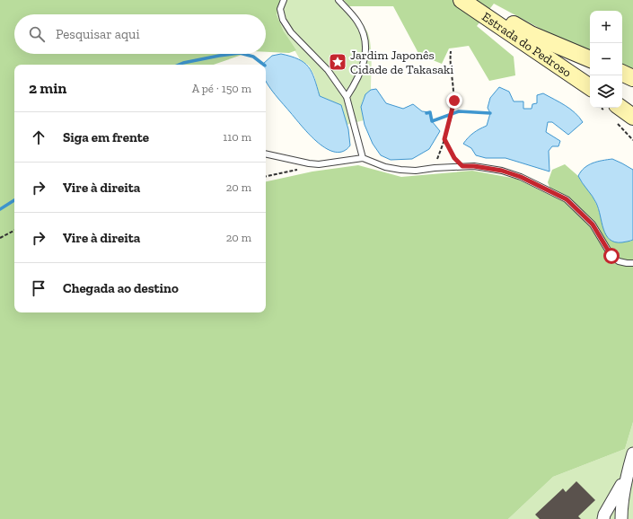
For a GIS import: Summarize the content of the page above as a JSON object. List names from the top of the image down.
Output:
{
  "streets": {
    "main road": ["Estrada do Pedroso"]
  },
  "places": {
    "place": ["Jardim Japonês Cidade de Takasaki"]
  },
  "page": {
    "map_buttons": ["+", "−"],
    "search": "Pesquisar aqui",
    "heading": ["2 min", "A pé · 150 m"],
    "list": [
      ["Siga em frente", "110 m"],
      ["Vire à direita", "20 m"],
      ["Vire à direita", "20 m"],
      "Chegada ao destino"
    ]
  }
}
